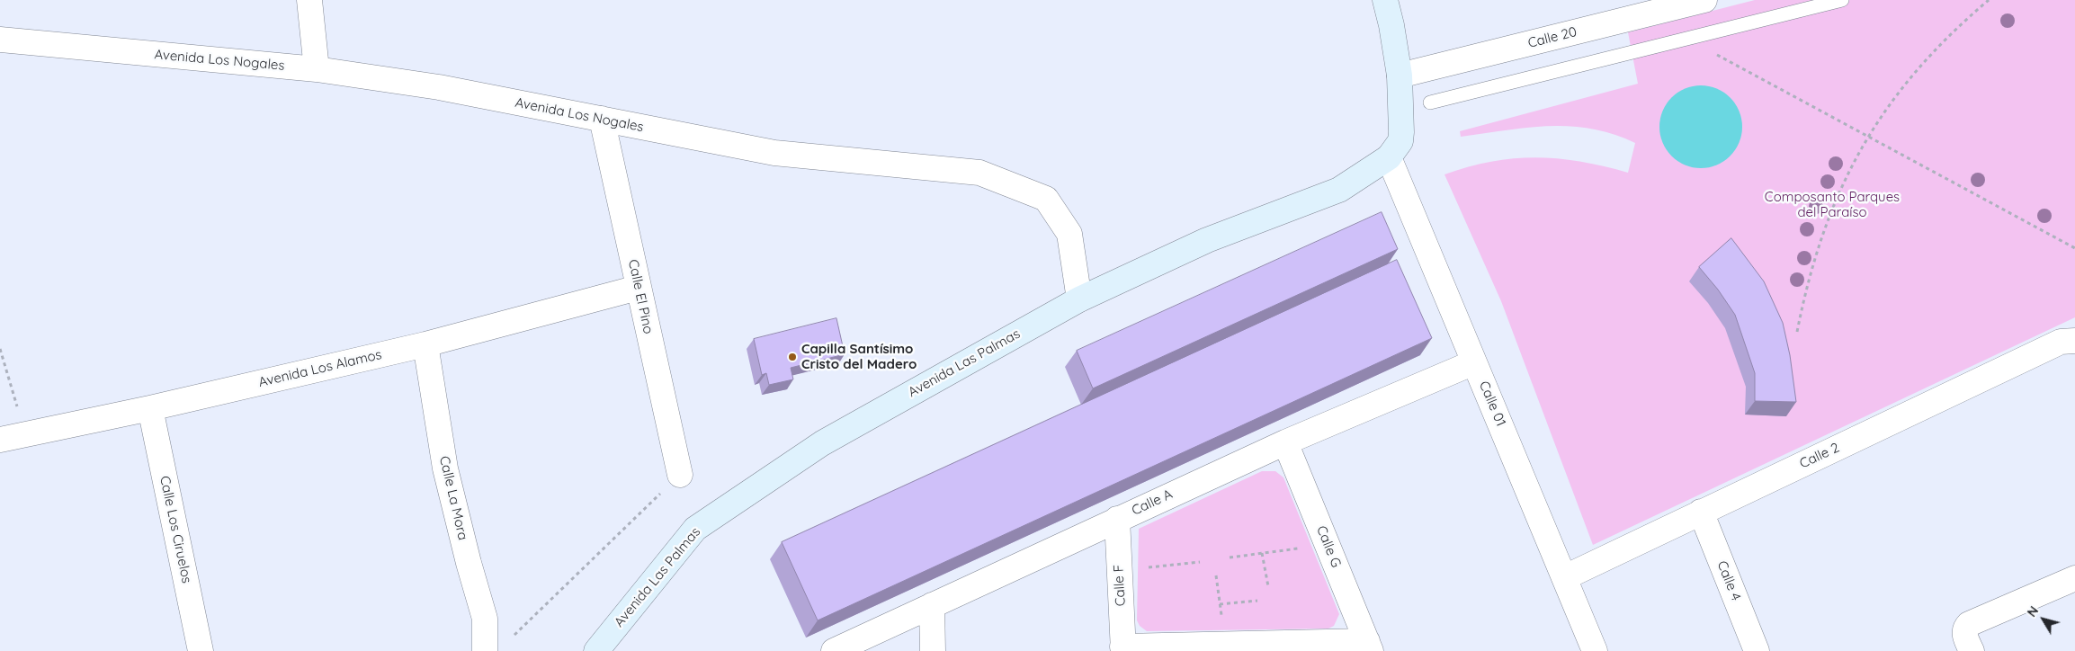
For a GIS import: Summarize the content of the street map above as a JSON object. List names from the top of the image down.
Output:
{
  "streets": {
    "main road": ["Avenida Las Palmas"],
    "street": [
      "Calle 20",
      "Avenida Los Nogales",
      "Calle El Pino",
      "Avenida Los Alamos",
      "Calle 01",
      "Calle 2",
      "Calle La Mora",
      "Calle A",
      "Calle Los Ciruelos",
      "Calle G",
      "Calle 4",
      "Calle F"
    ]
  },
  "crossings": [
    ["Avenida Los Nogales", "Calle El Pino"],
    ["Avenida Los Nogales", "Avenida Las Palmas"],
    ["Calle El Pino", "Avenida Los Alamos"],
    ["Avenida Las Palmas", "Calle 01"],
    ["Avenida Los Alamos", "Calle La Mora"],
    ["Avenida Los Alamos", "Calle Los Ciruelos"],
    ["Calle 01", "Calle 2"],
    ["Calle 01", "Calle A"],
    ["Calle 2", "Calle 4"],
    ["Calle A", "Calle G"],
    ["Calle A", "Calle F"]
  ],
  "parks": ["Composanto Parques del Paraíso"],
  "places": ["Capilla Santísimo Cristo del Madero"],
  "north": "top left"
}
